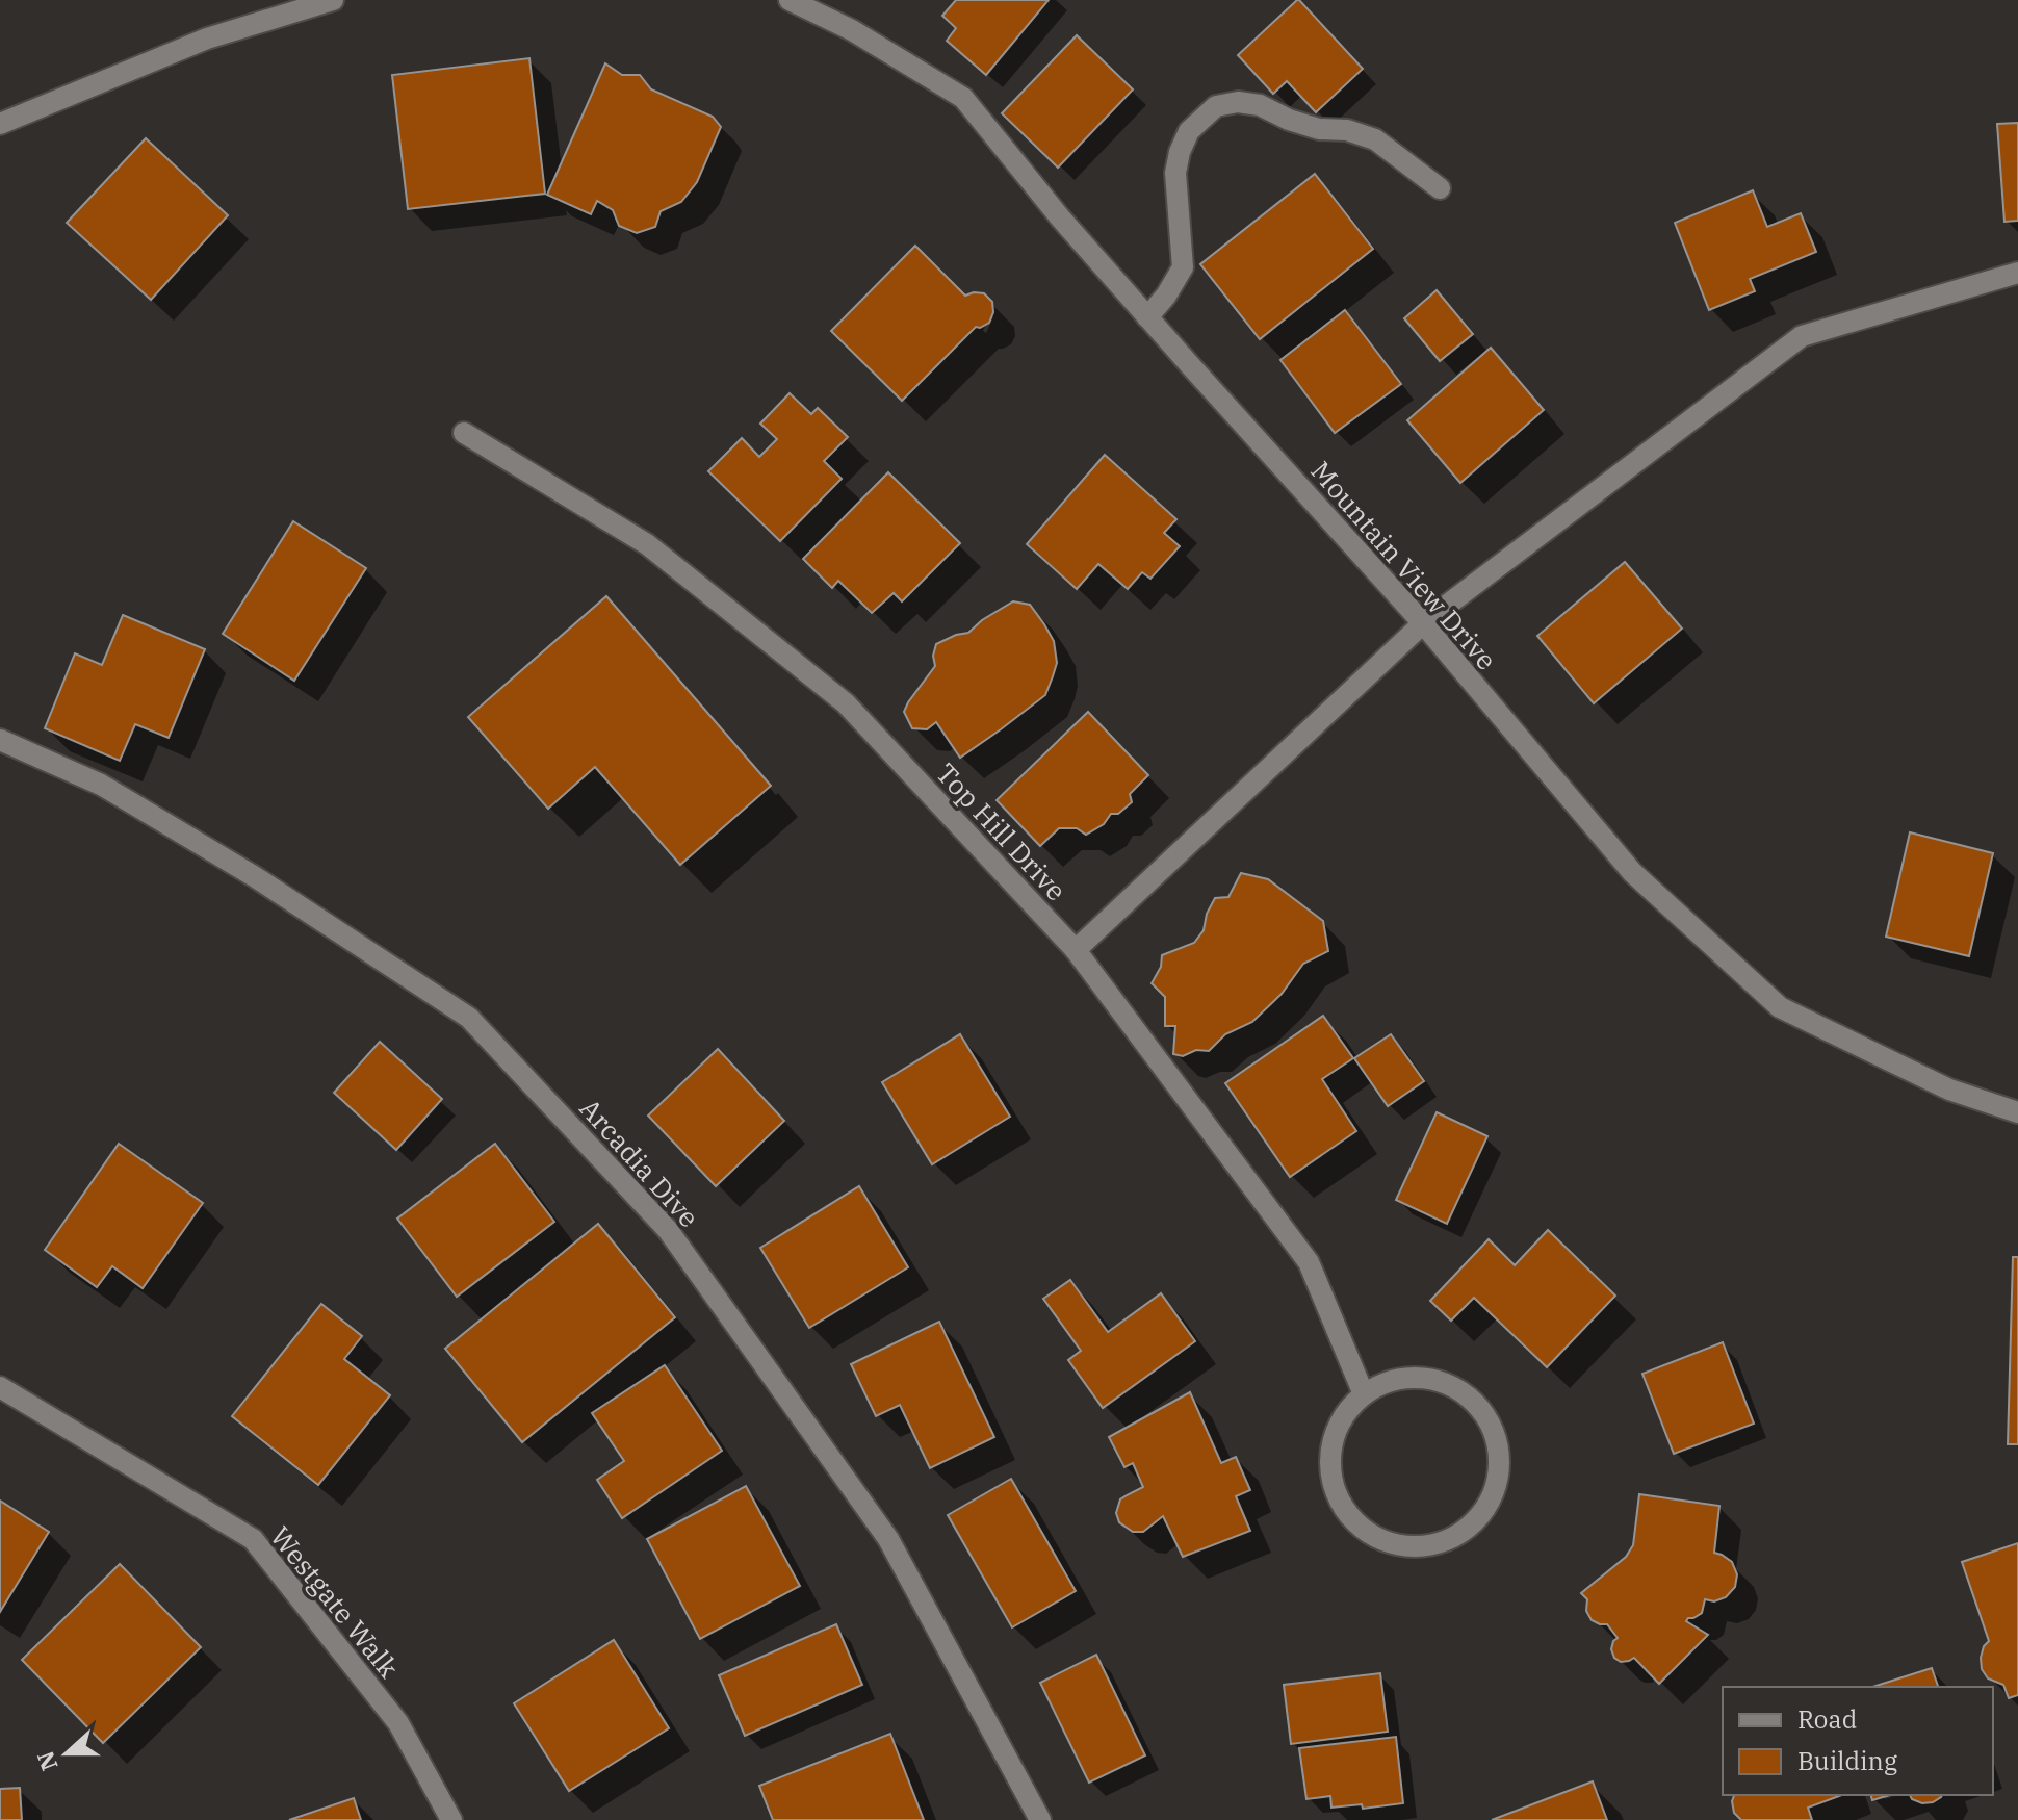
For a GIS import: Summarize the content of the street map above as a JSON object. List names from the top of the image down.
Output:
{
  "streets": {
    "street": [
      "Mountain View Drive",
      "Top Hill Drive",
      "Arcadia Dive",
      "Westgate Walk"
    ]
  },
  "legend": ["Road", "Building"],
  "north": "left"
}
